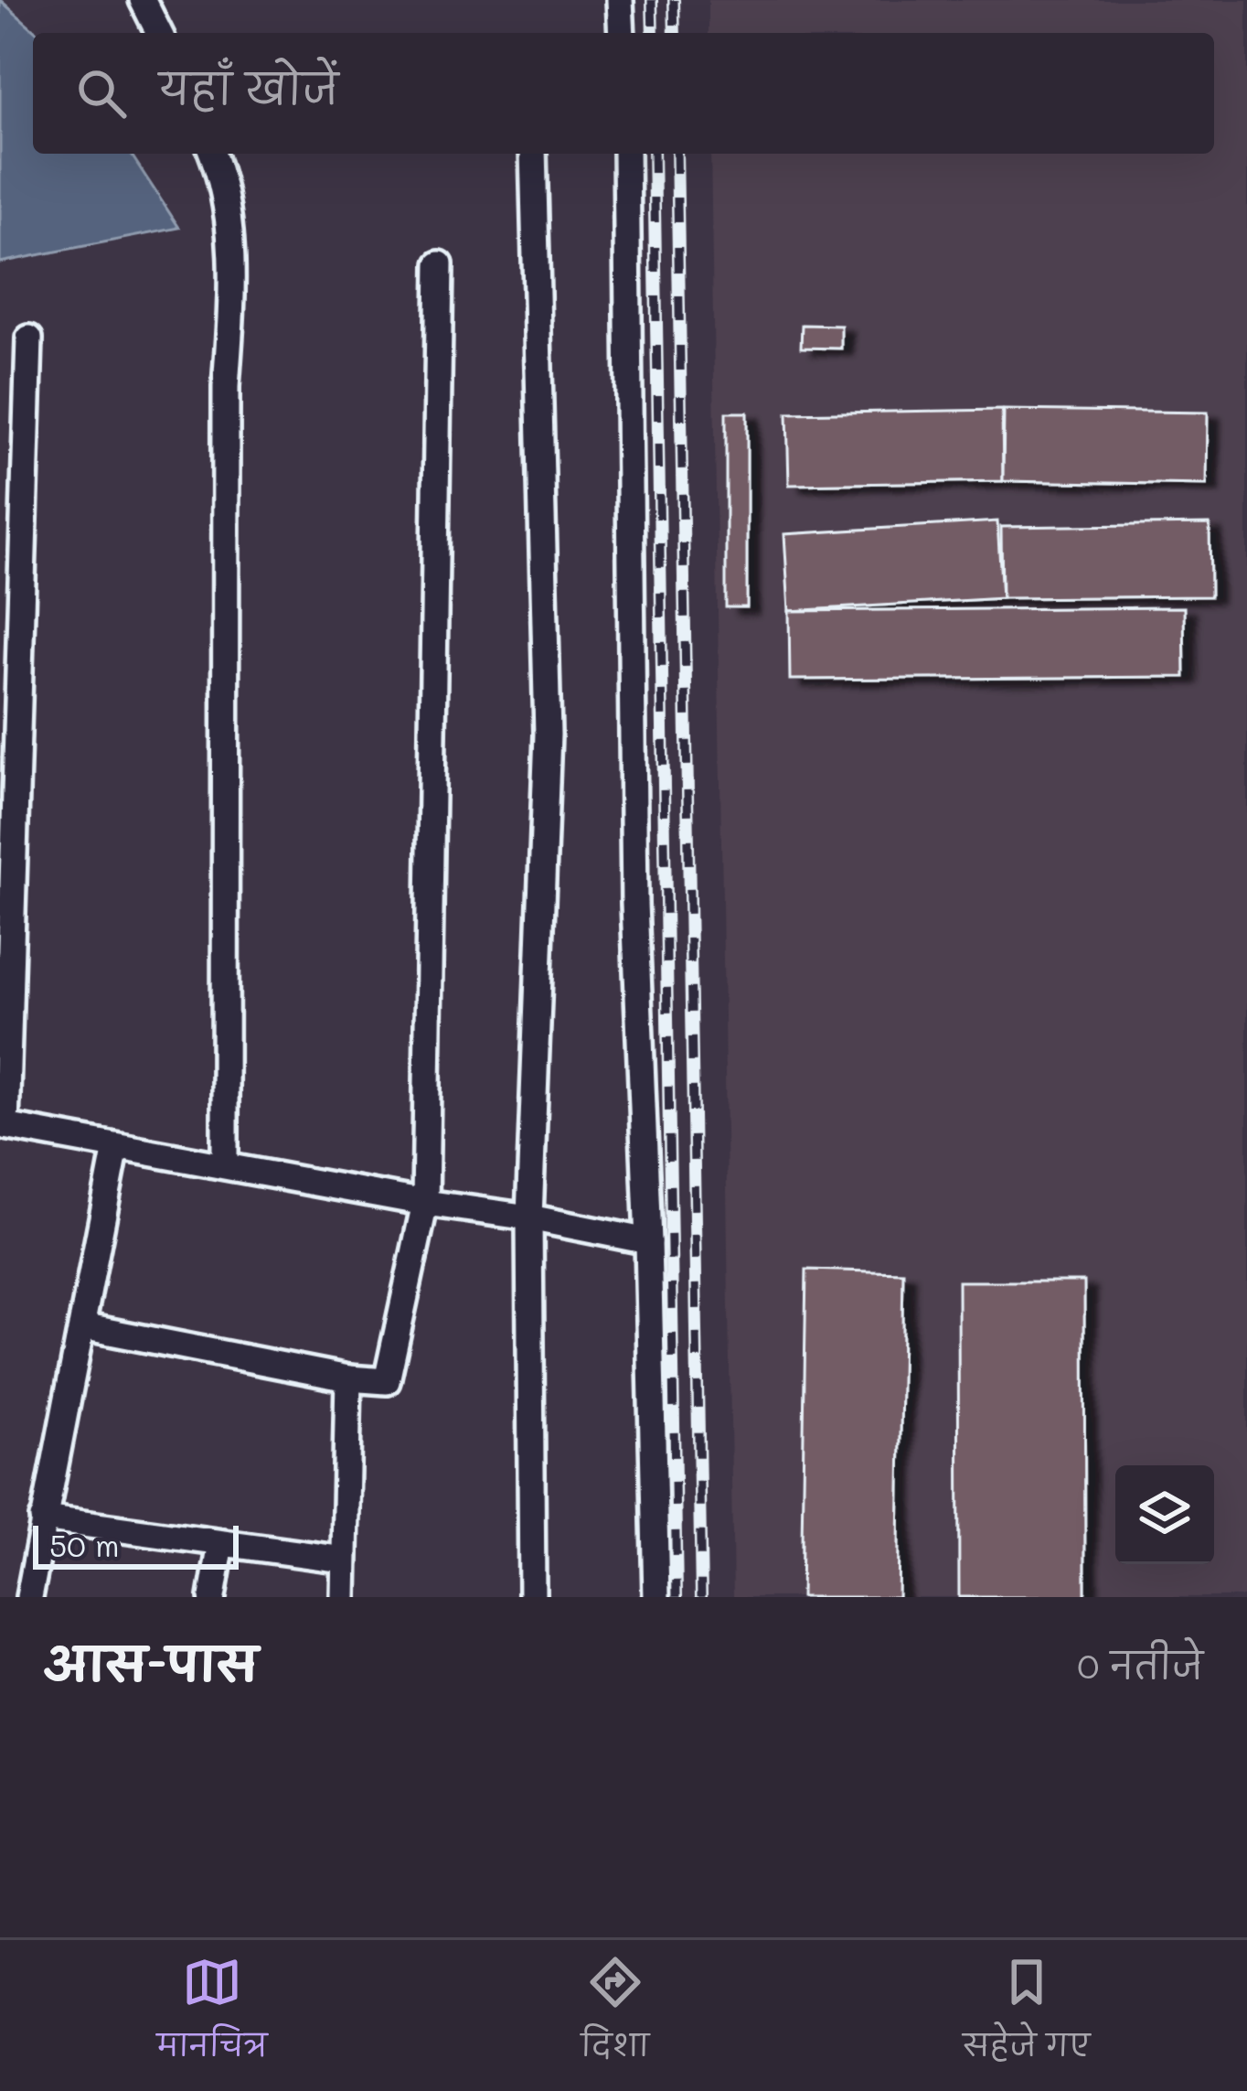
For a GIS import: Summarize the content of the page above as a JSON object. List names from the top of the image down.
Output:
{
  "scale_bar": "50 m",
  "page": {
    "search": "यहाँ खोजें",
    "scale": "50 m",
    "heading": ["आस-पास", "0 नतीजे"],
    "nav": ["मानचित्र", "दिशा", "सहेजे गए"]
  }
}
